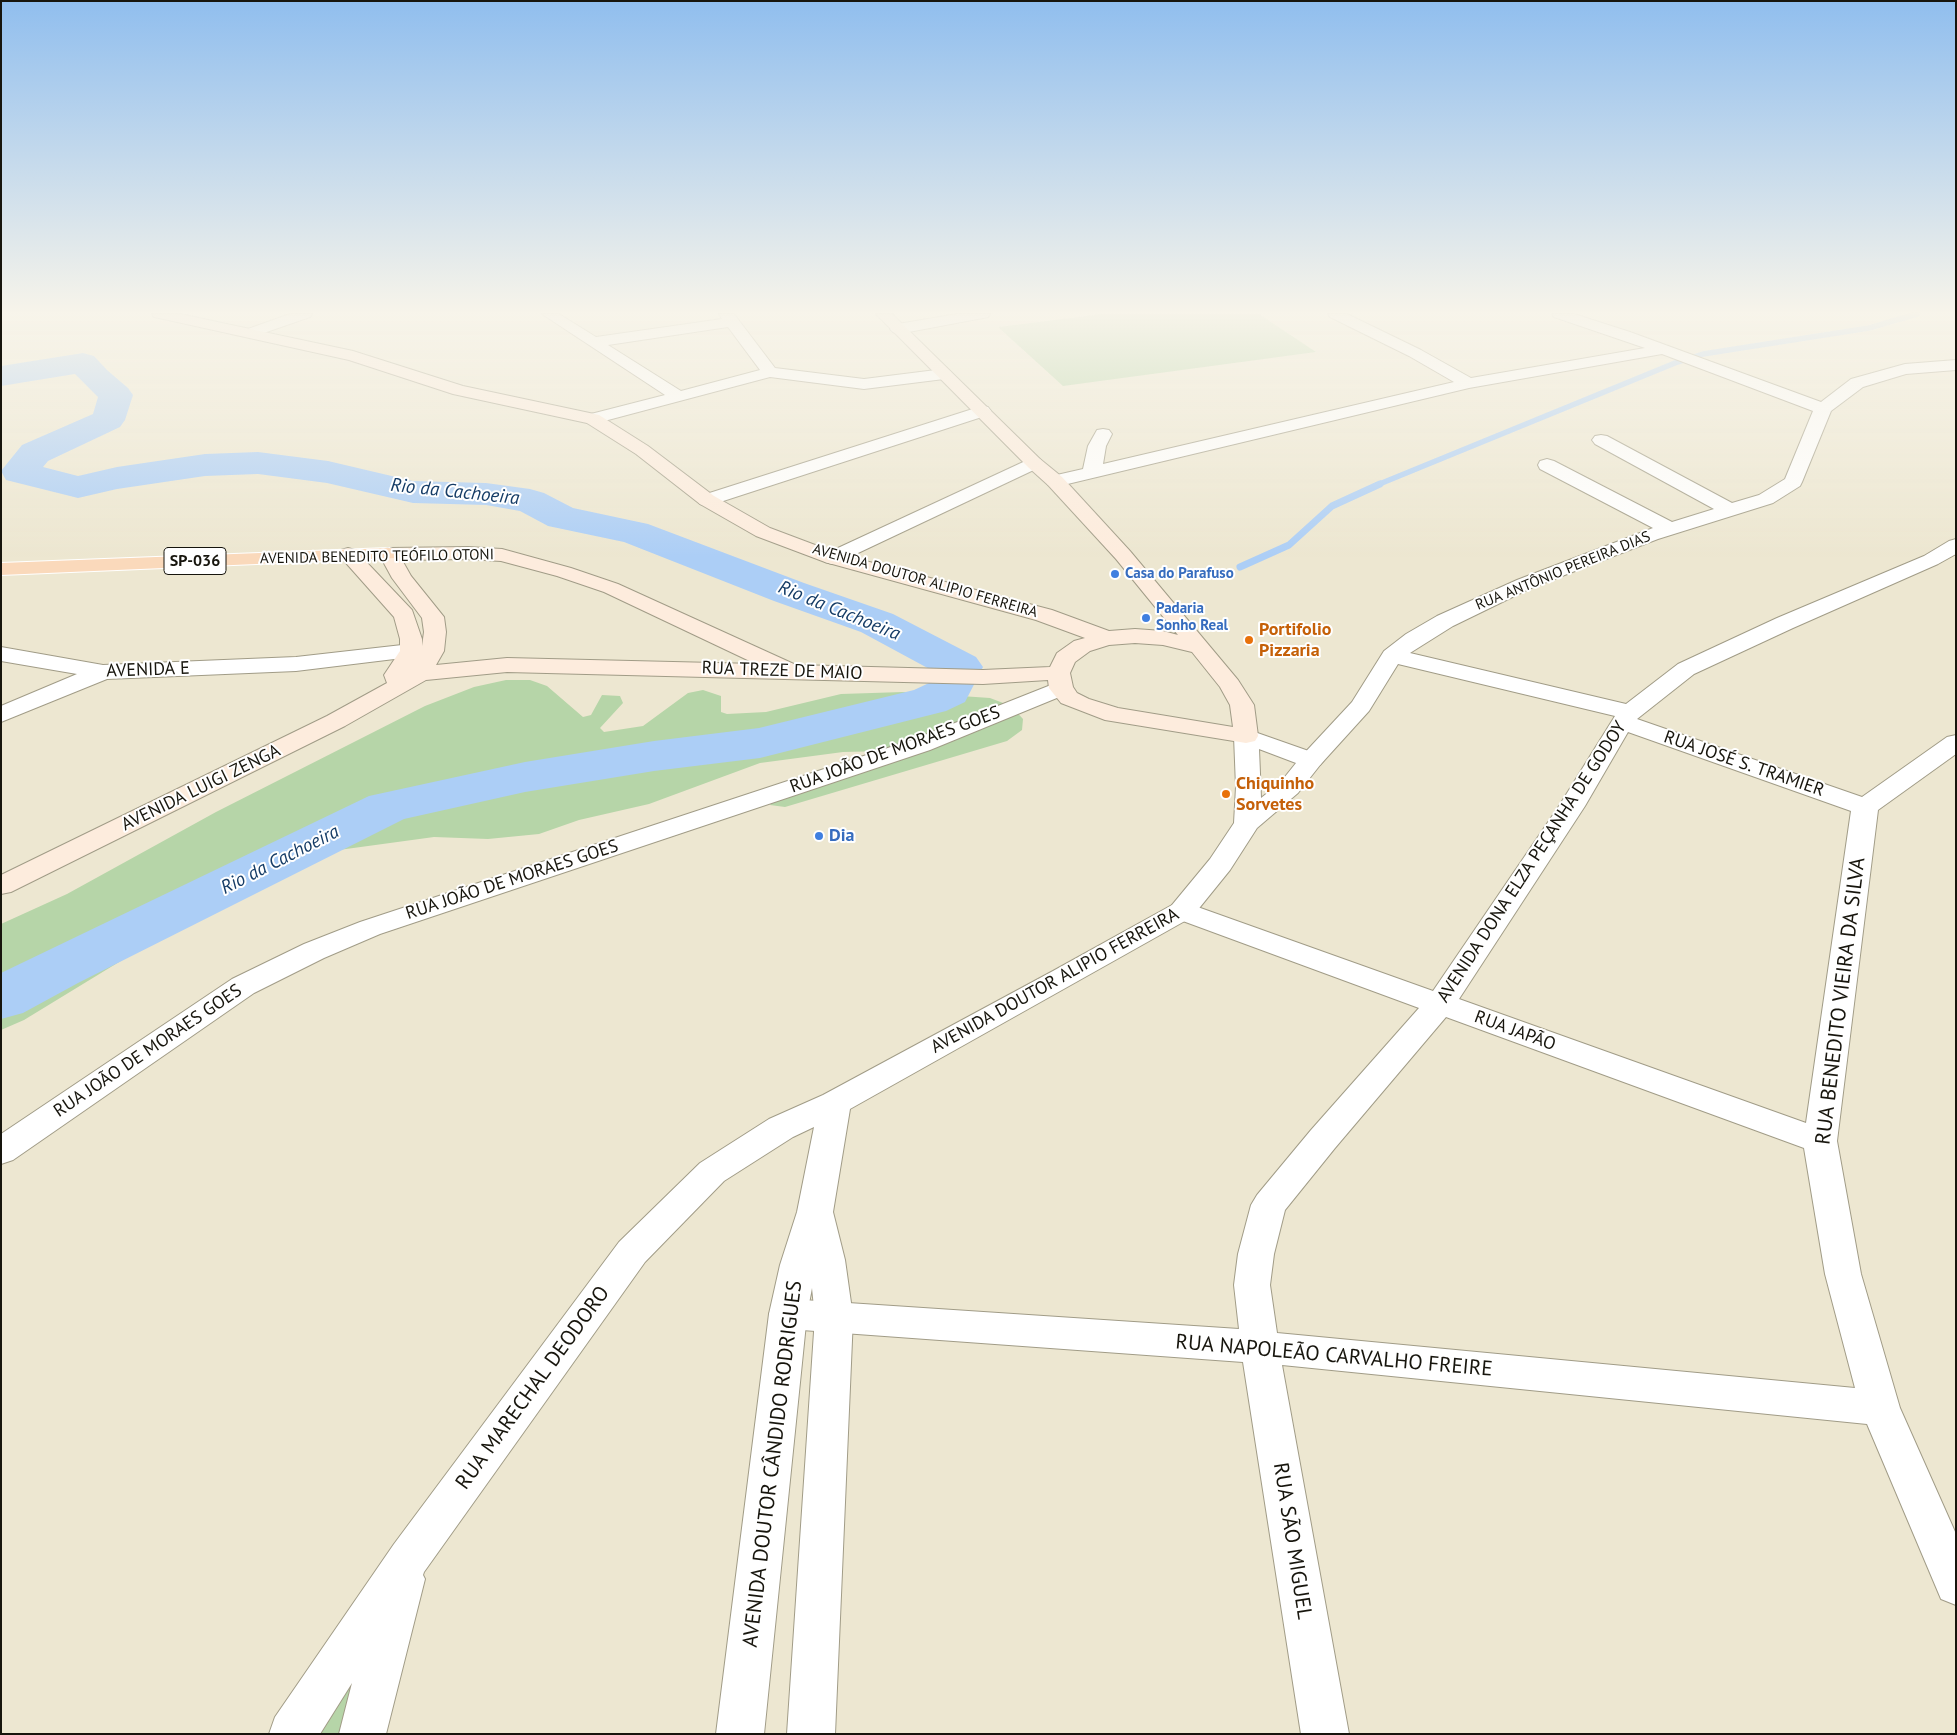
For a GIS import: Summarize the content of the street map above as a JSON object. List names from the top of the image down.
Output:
{
  "streets": {
    "main road": [
      "AVENIDA BENEDITO TEÓFILO OTONI",
      "SP-036",
      "AVENIDA DOUTOR ALIPIO FERREIRA",
      "RUA TREZE DE MAIO",
      "AVENIDA LUIGI ZENGA"
    ],
    "street": [
      "RUA ANTÔNIO PEREIRA DIAS",
      "AVENIDA E",
      "RUA JOÃO DE MORAES GOES",
      "RUA JOSÉ S. TRAMIER",
      "AVENIDA DONA ELZA PEÇANHA DE GODOY",
      "RUA BENEDITO VIEIRA DA SILVA",
      "RUA JAPÃO",
      "RUA NAPOLEÃO CARVALHO FREIRE",
      "RUA MARECHAL DEODORO",
      "AVENIDA DOUTOR CÂNDIDO RODRIGUES",
      "RUA SÃO MIGUEL"
    ]
  },
  "crossings": [
    ["AVENIDA BENEDITO TEÓFILO OTONI", "RUA TREZE DE MAIO"],
    ["RUA ANTÔNIO PEREIRA DIAS", "AVENIDA DOUTOR ALIPIO FERREIRA"],
    ["RUA ANTÔNIO PEREIRA DIAS", "RUA JOSÉ S. TRAMIER"],
    ["AVENIDA DOUTOR ALIPIO FERREIRA", "RUA JAPÃO"],
    ["AVENIDA DOUTOR ALIPIO FERREIRA", "RUA MARECHAL DEODORO"],
    ["AVENIDA E", "RUA TREZE DE MAIO"],
    ["AVENIDA E", "AVENIDA LUIGI ZENGA"],
    ["RUA TREZE DE MAIO", "RUA JOÃO DE MORAES GOES"],
    ["RUA TREZE DE MAIO", "AVENIDA LUIGI ZENGA"],
    ["RUA JOSÉ S. TRAMIER", "AVENIDA DONA ELZA PEÇANHA DE GODOY"],
    ["RUA JOSÉ S. TRAMIER", "RUA BENEDITO VIEIRA DA SILVA"],
    ["AVENIDA DONA ELZA PEÇANHA DE GODOY", "RUA JAPÃO"],
    ["AVENIDA DONA ELZA PEÇANHA DE GODOY", "RUA NAPOLEÃO CARVALHO FREIRE"],
    ["AVENIDA DONA ELZA PEÇANHA DE GODOY", "RUA SÃO MIGUEL"],
    ["RUA BENEDITO VIEIRA DA SILVA", "RUA JAPÃO"],
    ["RUA BENEDITO VIEIRA DA SILVA", "RUA NAPOLEÃO CARVALHO FREIRE"],
    ["RUA NAPOLEÃO CARVALHO FREIRE", "AVENIDA DOUTOR CÂNDIDO RODRIGUES"],
    ["RUA NAPOLEÃO CARVALHO FREIRE", "RUA SÃO MIGUEL"]
  ],
  "water": ["Rio da Cachoeira"],
  "places": [
    "Casa do Parafuso",
    "Padaria Sonho Real",
    "Portifolio Pizzaria",
    "Chiquinho Sorvetes",
    "Dia"
  ]
}
